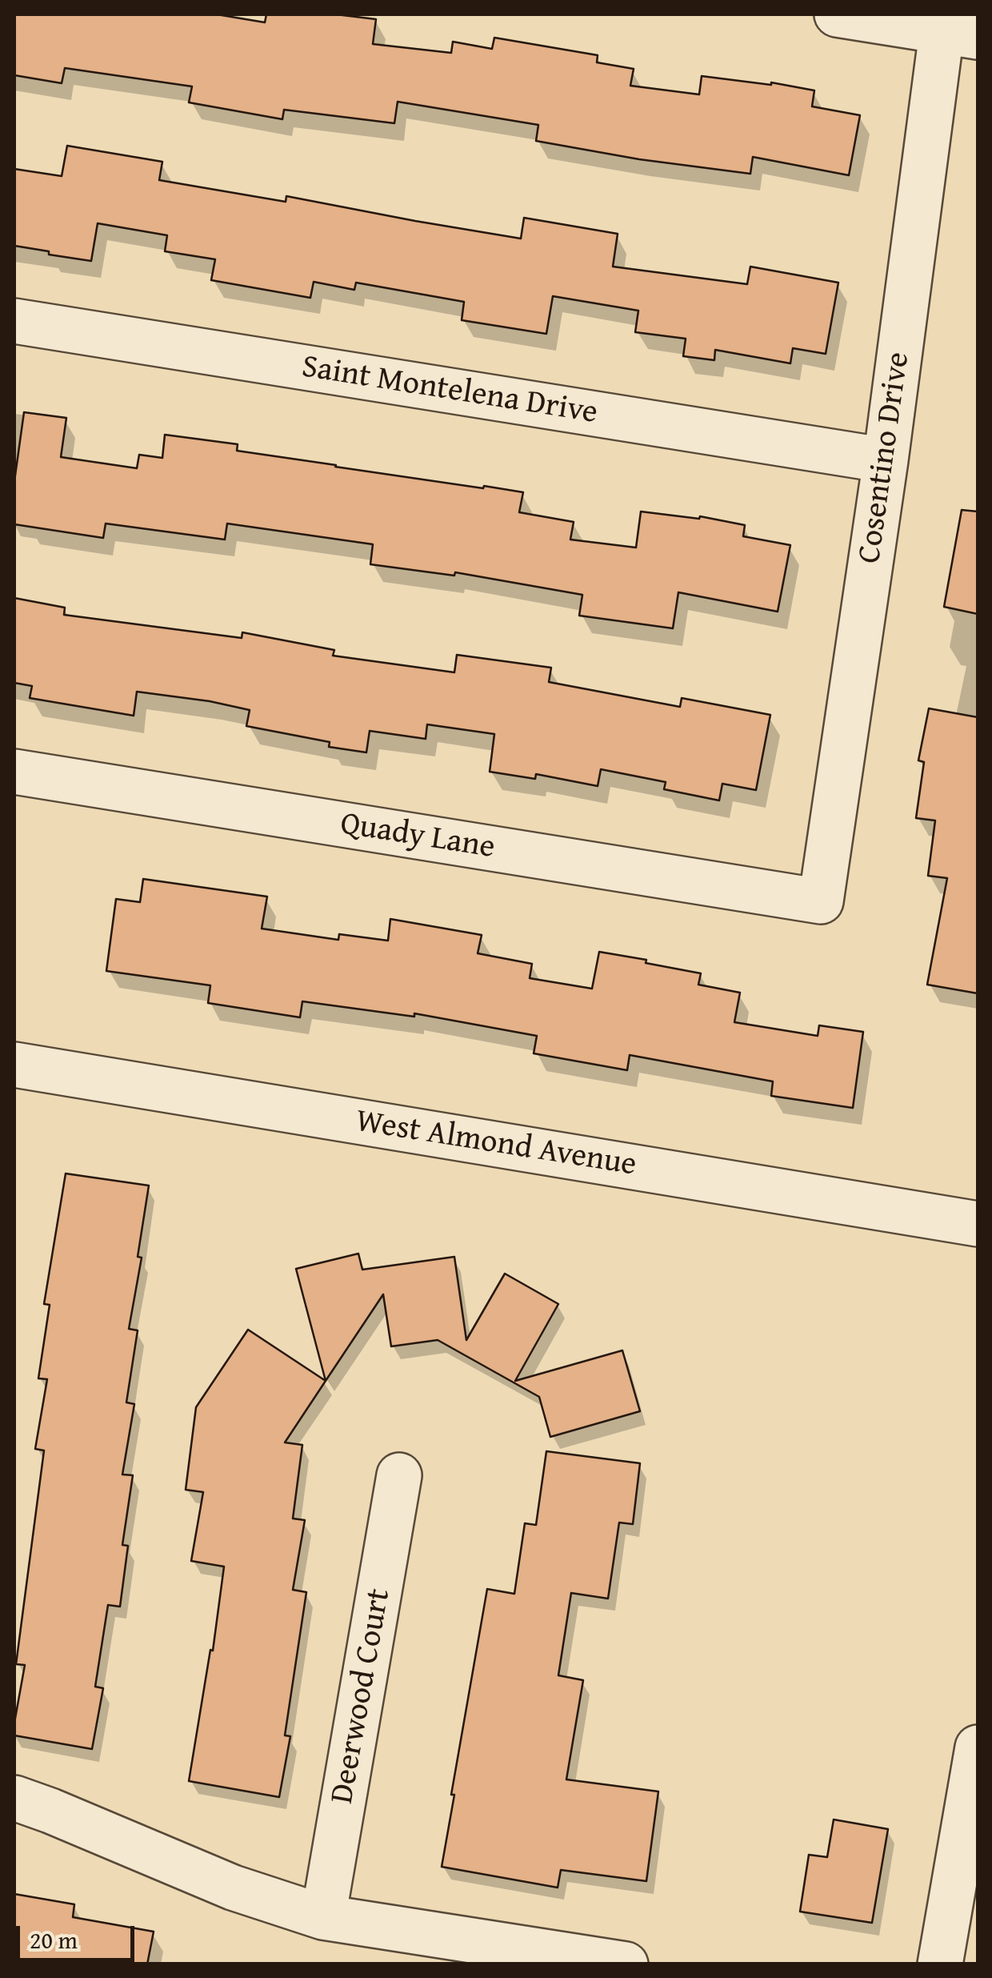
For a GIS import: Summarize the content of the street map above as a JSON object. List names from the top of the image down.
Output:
{
  "streets": {
    "street": [
      "Saint Montelena Drive",
      "Cosentino Drive",
      "Quady Lane",
      "West Almond Avenue",
      "Deerwood Court"
    ]
  },
  "crossings": [
    ["Saint Montelena Drive", "Cosentino Drive"],
    ["Cosentino Drive", "Quady Lane"]
  ],
  "scale_bar": "20 m"
}
